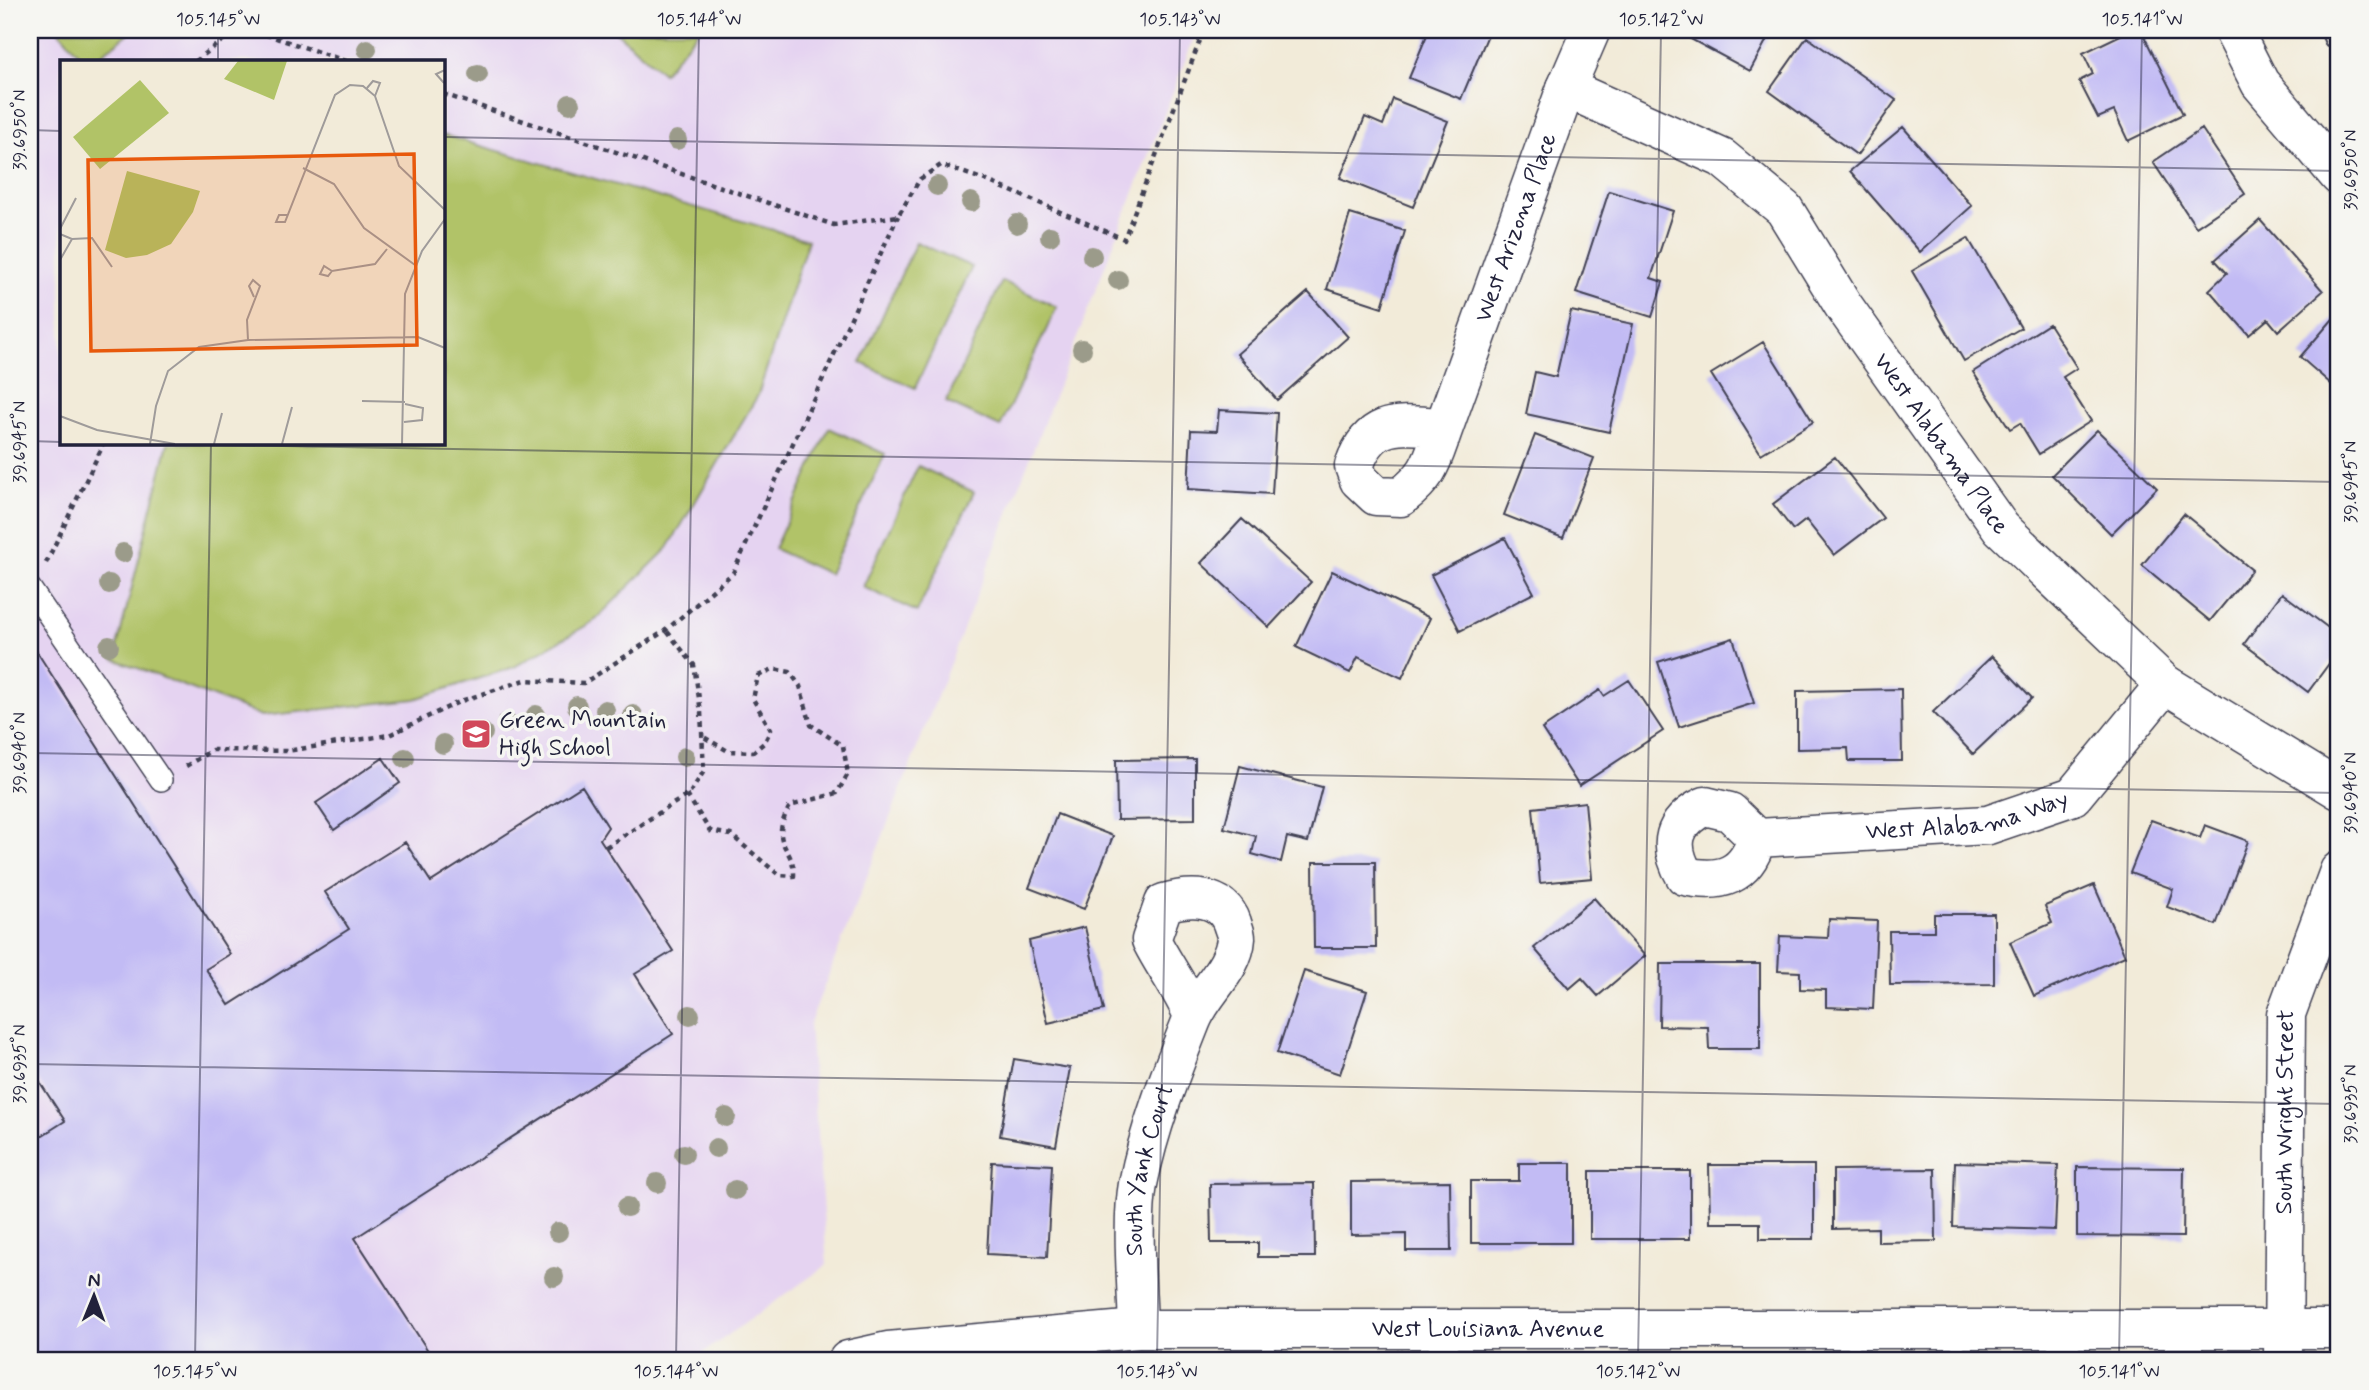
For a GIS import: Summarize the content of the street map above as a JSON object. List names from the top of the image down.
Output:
{
  "streets": {
    "street": [
      "West Arizona Place",
      "West Alabama Place",
      "West Alabama Way",
      "South Wright Street",
      "South Yank Court",
      "West Louisiana Avenue"
    ]
  },
  "crossings": [
    ["West Arizona Place", "West Alabama Place"],
    ["West Alabama Place", "West Alabama Way"],
    ["South Wright Street", "West Louisiana Avenue"],
    ["South Yank Court", "West Louisiana Avenue"]
  ],
  "places": {
    "school or university": ["Green Mountain High School"]
  },
  "north": "top",
  "coordinates": [
    "105.145°W",
    "105.144°W",
    "105.143°W",
    "105.142°W",
    "105.141°W",
    "39.6950°N",
    "39.6945°N",
    "39.6940°N",
    "39.6935°N"
  ]
}
